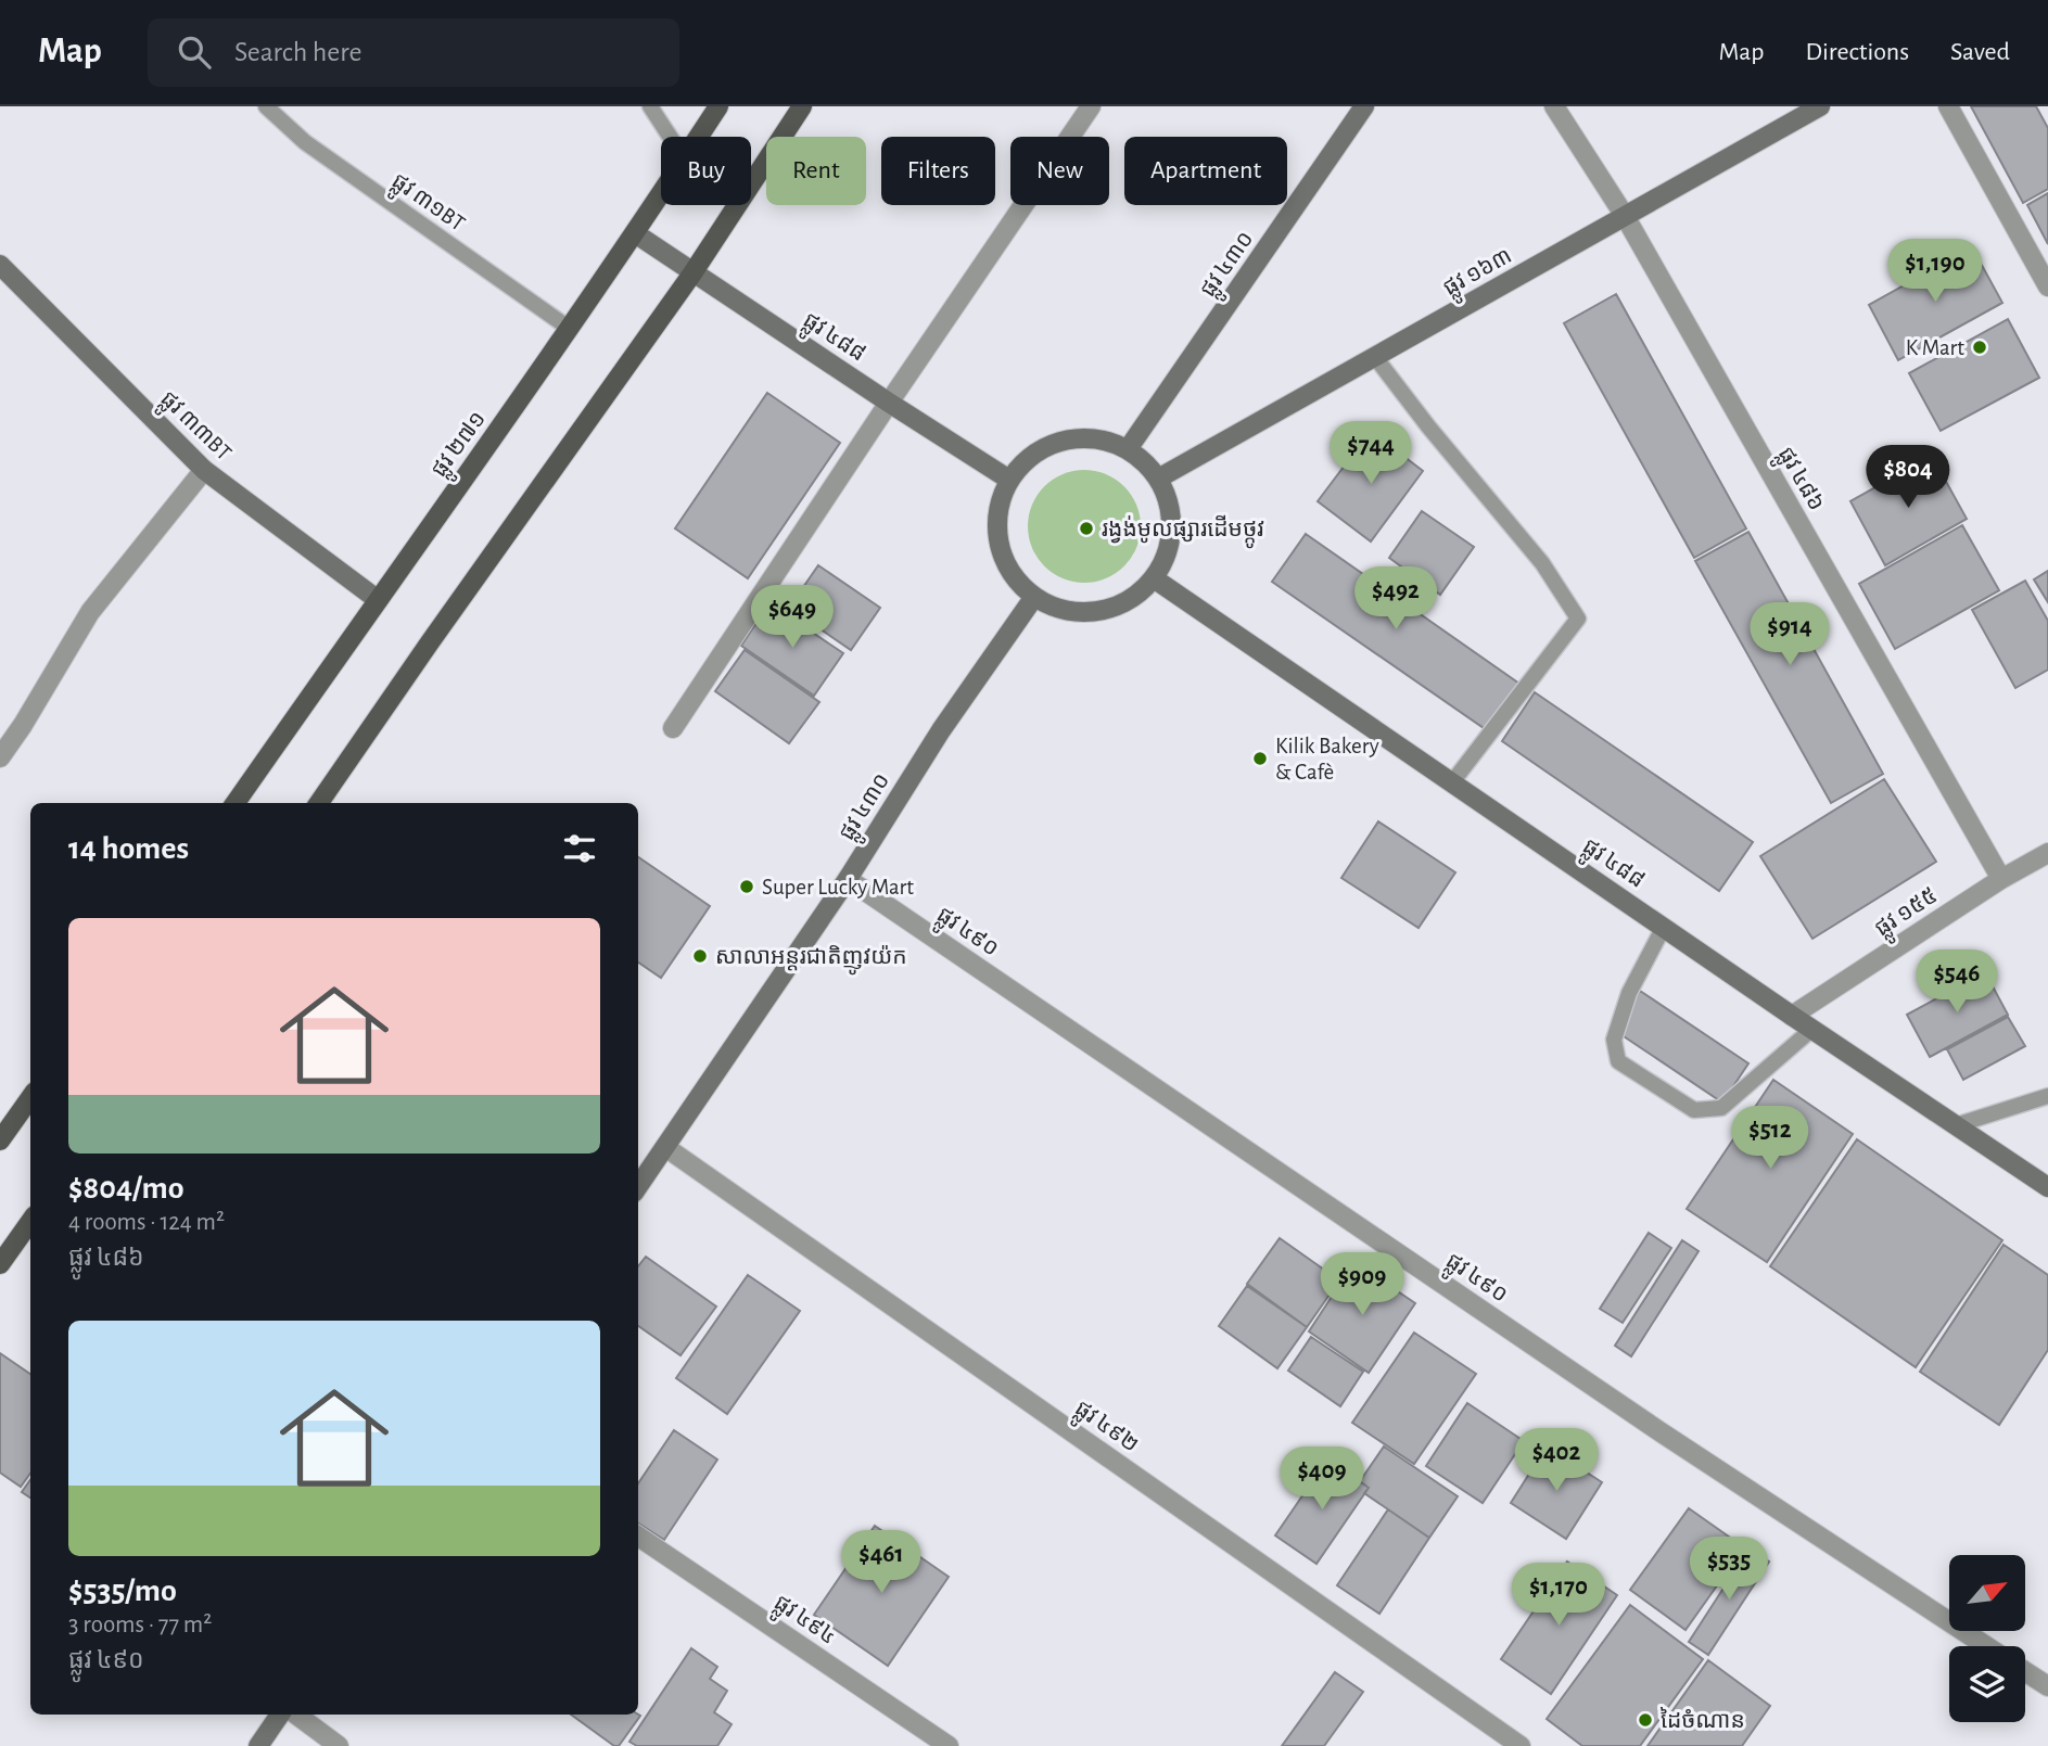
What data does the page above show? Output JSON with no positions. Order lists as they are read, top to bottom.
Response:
{
  "streets": {
    "main road": ["ផ្លូវ ២៧១"],
    "street": [
      "ផ្លូវ ៤៣០",
      "ផ្លូវ ១៦៣",
      "ផ្លូវ ៤៨៨",
      "ផ្លូវ ៣៣BT",
      "ផ្លូវ ៤៨៦",
      "ផ្លូវ ១៥៥",
      "ផ្លូវ ៤៩០",
      "ផ្លូវ ៤៩២",
      "ផ្លូវ ៤៩៤"
    ],
    "lane": ["ផ្លូវ ៣១BT"]
  },
  "crossings": [
    ["ផ្លូវ ៣១BT", "ផ្លូវ ២៧១"],
    ["ផ្លូវ ៤៣០", "ផ្លូវ ១៦៣"],
    ["ផ្លូវ ៤៣០", "ផ្លូវ ៤៨៨"],
    ["ផ្លូវ ៤៣០", "ផ្លូវ ៤៩០"],
    ["ផ្លូវ ៤៣០", "ផ្លូវ ៤៩២"],
    ["ផ្លូវ ១៦៣", "ផ្លូវ ៤៨៨"],
    ["ផ្លូវ ១៦៣", "ផ្លូវ ៤៨៦"],
    ["ផ្លូវ ៤៨៨", "ផ្លូវ ២៧១"],
    ["ផ្លូវ ៤៨៨", "ផ្លូវ ១៥៥"],
    ["ផ្លូវ ៣៣BT", "ផ្លូវ ២៧១"],
    ["ផ្លូវ ៤៨៦", "ផ្លូវ ១៥៥"]
  ],
  "places": [
    "K Mart",
    "រង្វង់មូលផ្សារដើមថ្កូវ",
    "Kilik Bakery & Cafè",
    "Super Lucky Mart",
    "សាលាអន្តរជាតិញូវយ៉ក",
    "ដៃចំណាន"
  ],
  "north": "top right",
  "page": {
    "header": "Map",
    "search": "Search here",
    "nav": ["Map", "Directions", "Saved"],
    "chip": [
      "Buy",
      "Rent",
      "Filters",
      "New",
      "Apartment"
    ],
    "price": [
      "$1,190",
      "$744",
      "$804",
      "$492",
      "$649",
      "$914",
      "$546",
      "$512",
      "$909",
      "$402",
      "$409",
      "$461",
      "$535",
      "$1,170"
    ],
    "heading": "14 homes",
    "list": [
      {
        "name": "$804/mo",
        "note": "4 rooms · 124 m² · ផ្លូវ ៤៨៦"
      },
      {
        "name": "$535/mo",
        "note": "3 rooms · 77 m² · ផ្លូវ ៤៩០"
      }
    ]
  }
}
